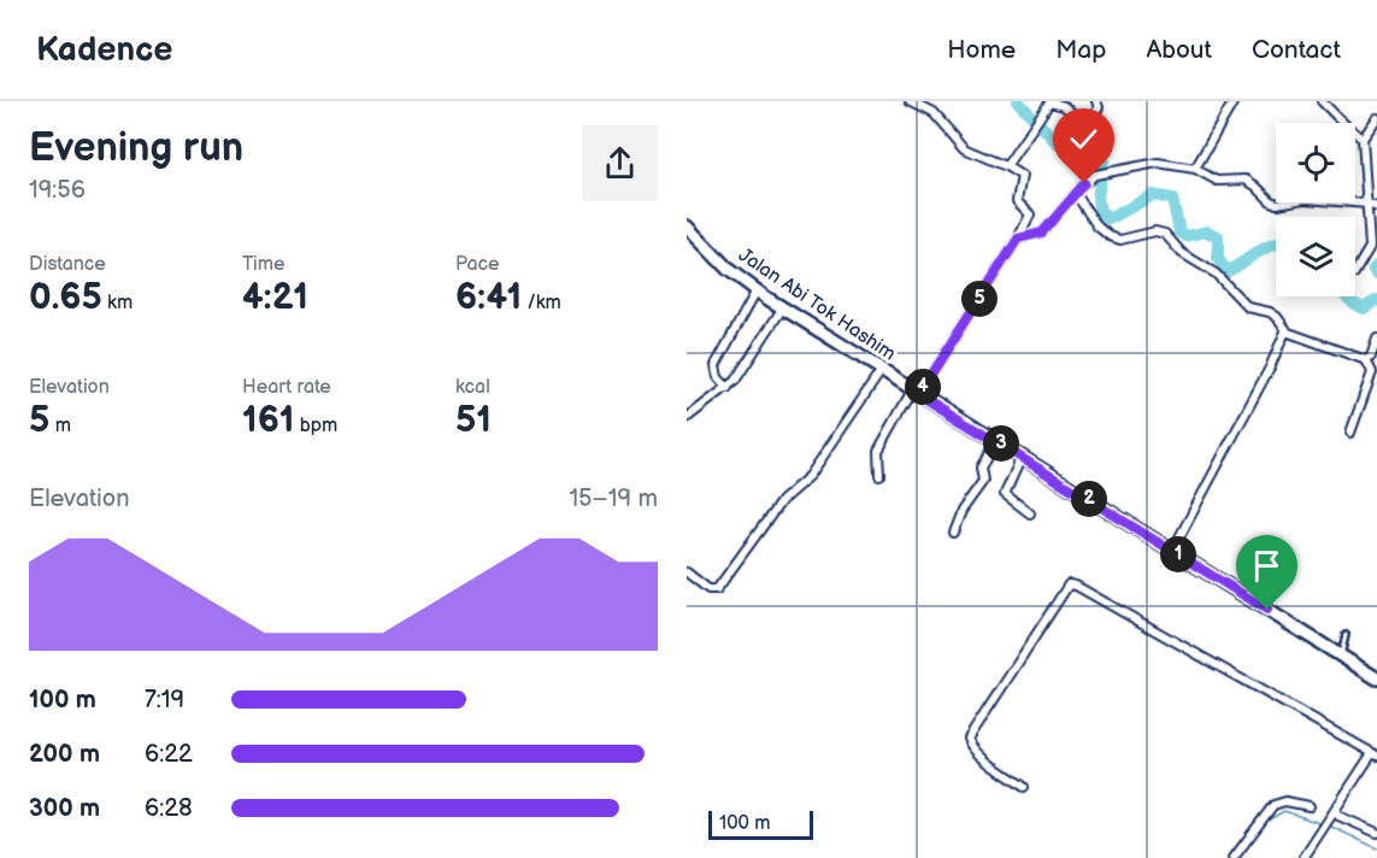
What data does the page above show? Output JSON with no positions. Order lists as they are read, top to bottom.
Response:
{
  "streets": {
    "main road": ["Jalan Abi Tok Hashim"]
  },
  "scale_bar": "100 m",
  "page": {
    "header": "Kadence",
    "nav": [
      "Home",
      "Map",
      "About",
      "Contact"
    ],
    "heading": ["Evening run", "19:56"],
    "stats": [
      ["Distance", "0.65 km"],
      ["Time", "4:21"],
      ["Pace", "6:41 /km"],
      ["Elevation", "5 m"],
      ["Heart rate", "161 bpm"],
      ["kcal", "51"]
    ],
    "pins": [
      "5",
      "4",
      "3",
      "2",
      "1"
    ],
    "chart": ["Elevation", "15–19 m"],
    "list": [
      {
        "name": "100 m",
        "note": "7:19"
      },
      {
        "name": "200 m",
        "note": "6:22"
      },
      {
        "name": "300 m",
        "note": "6:28"
      }
    ],
    "scale": "100 m"
  }
}
